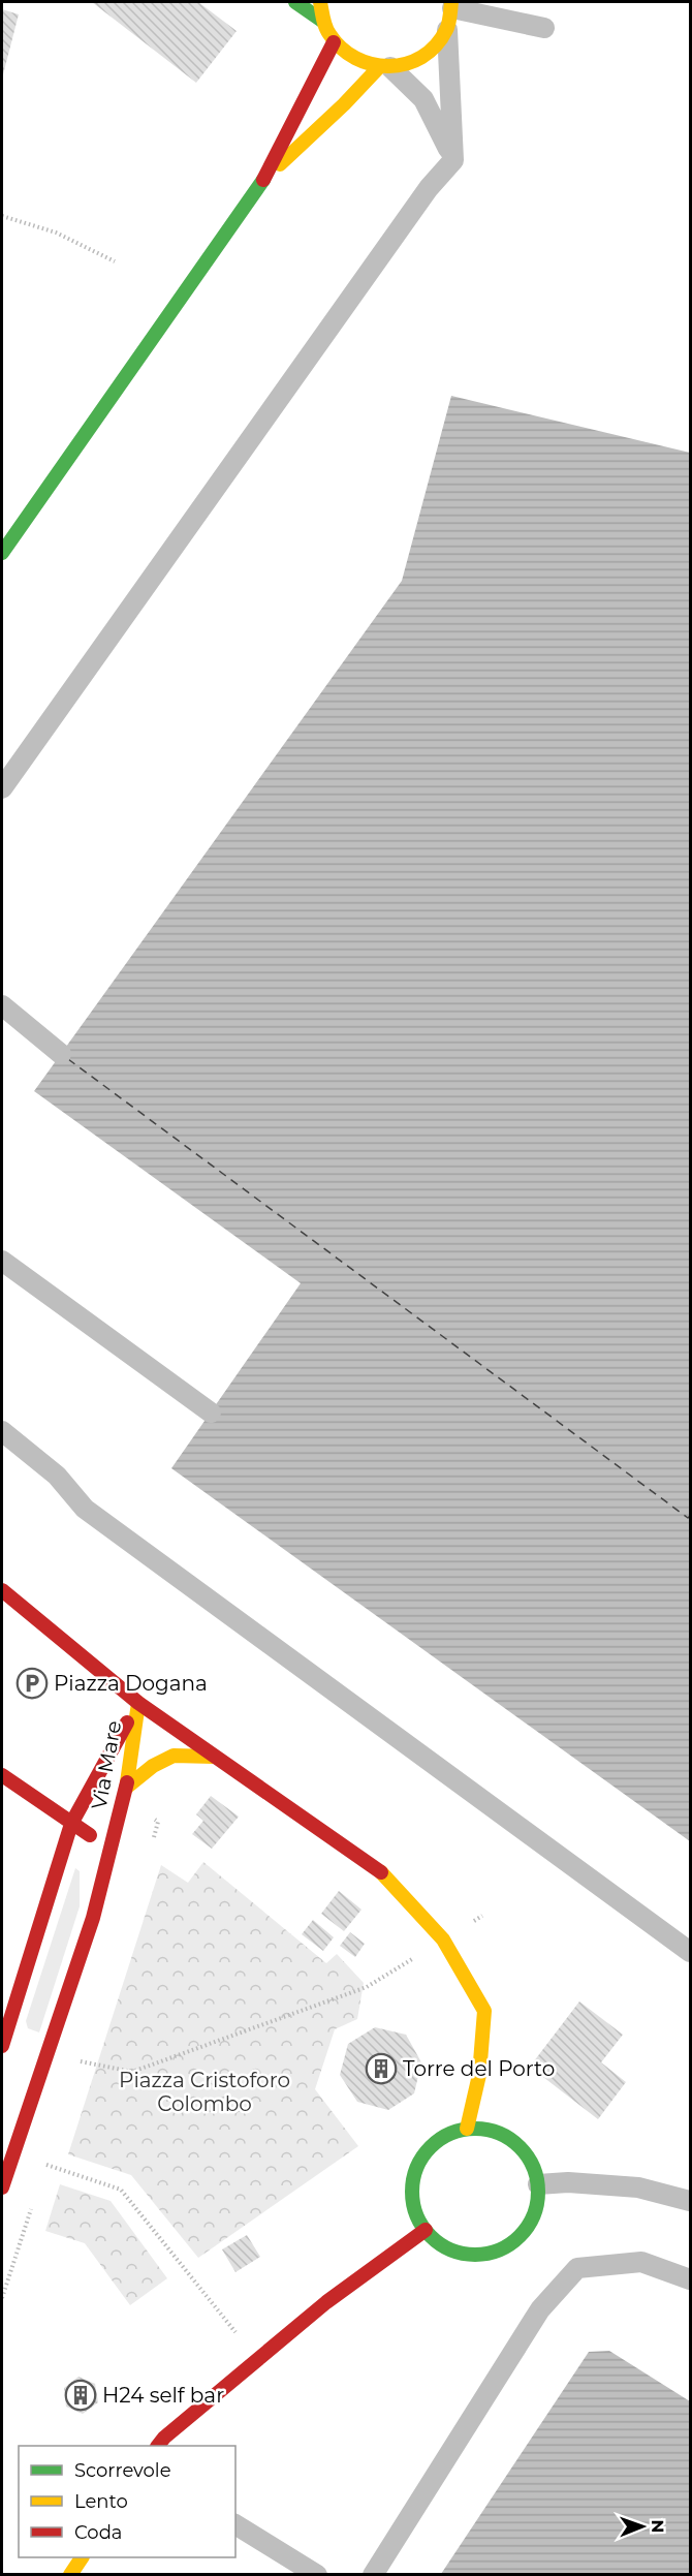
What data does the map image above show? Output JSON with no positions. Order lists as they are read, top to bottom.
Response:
{
  "streets": {
    "main road": ["Via Mare"]
  },
  "parks": ["Piazza Cristoforo Colombo"],
  "places": {
    "parking": ["Piazza Dogana"],
    "building": ["Torre del Porto", "H24 self bar"]
  },
  "legend": ["Scorrevole", "Lento", "Coda"],
  "north": "right"
}
